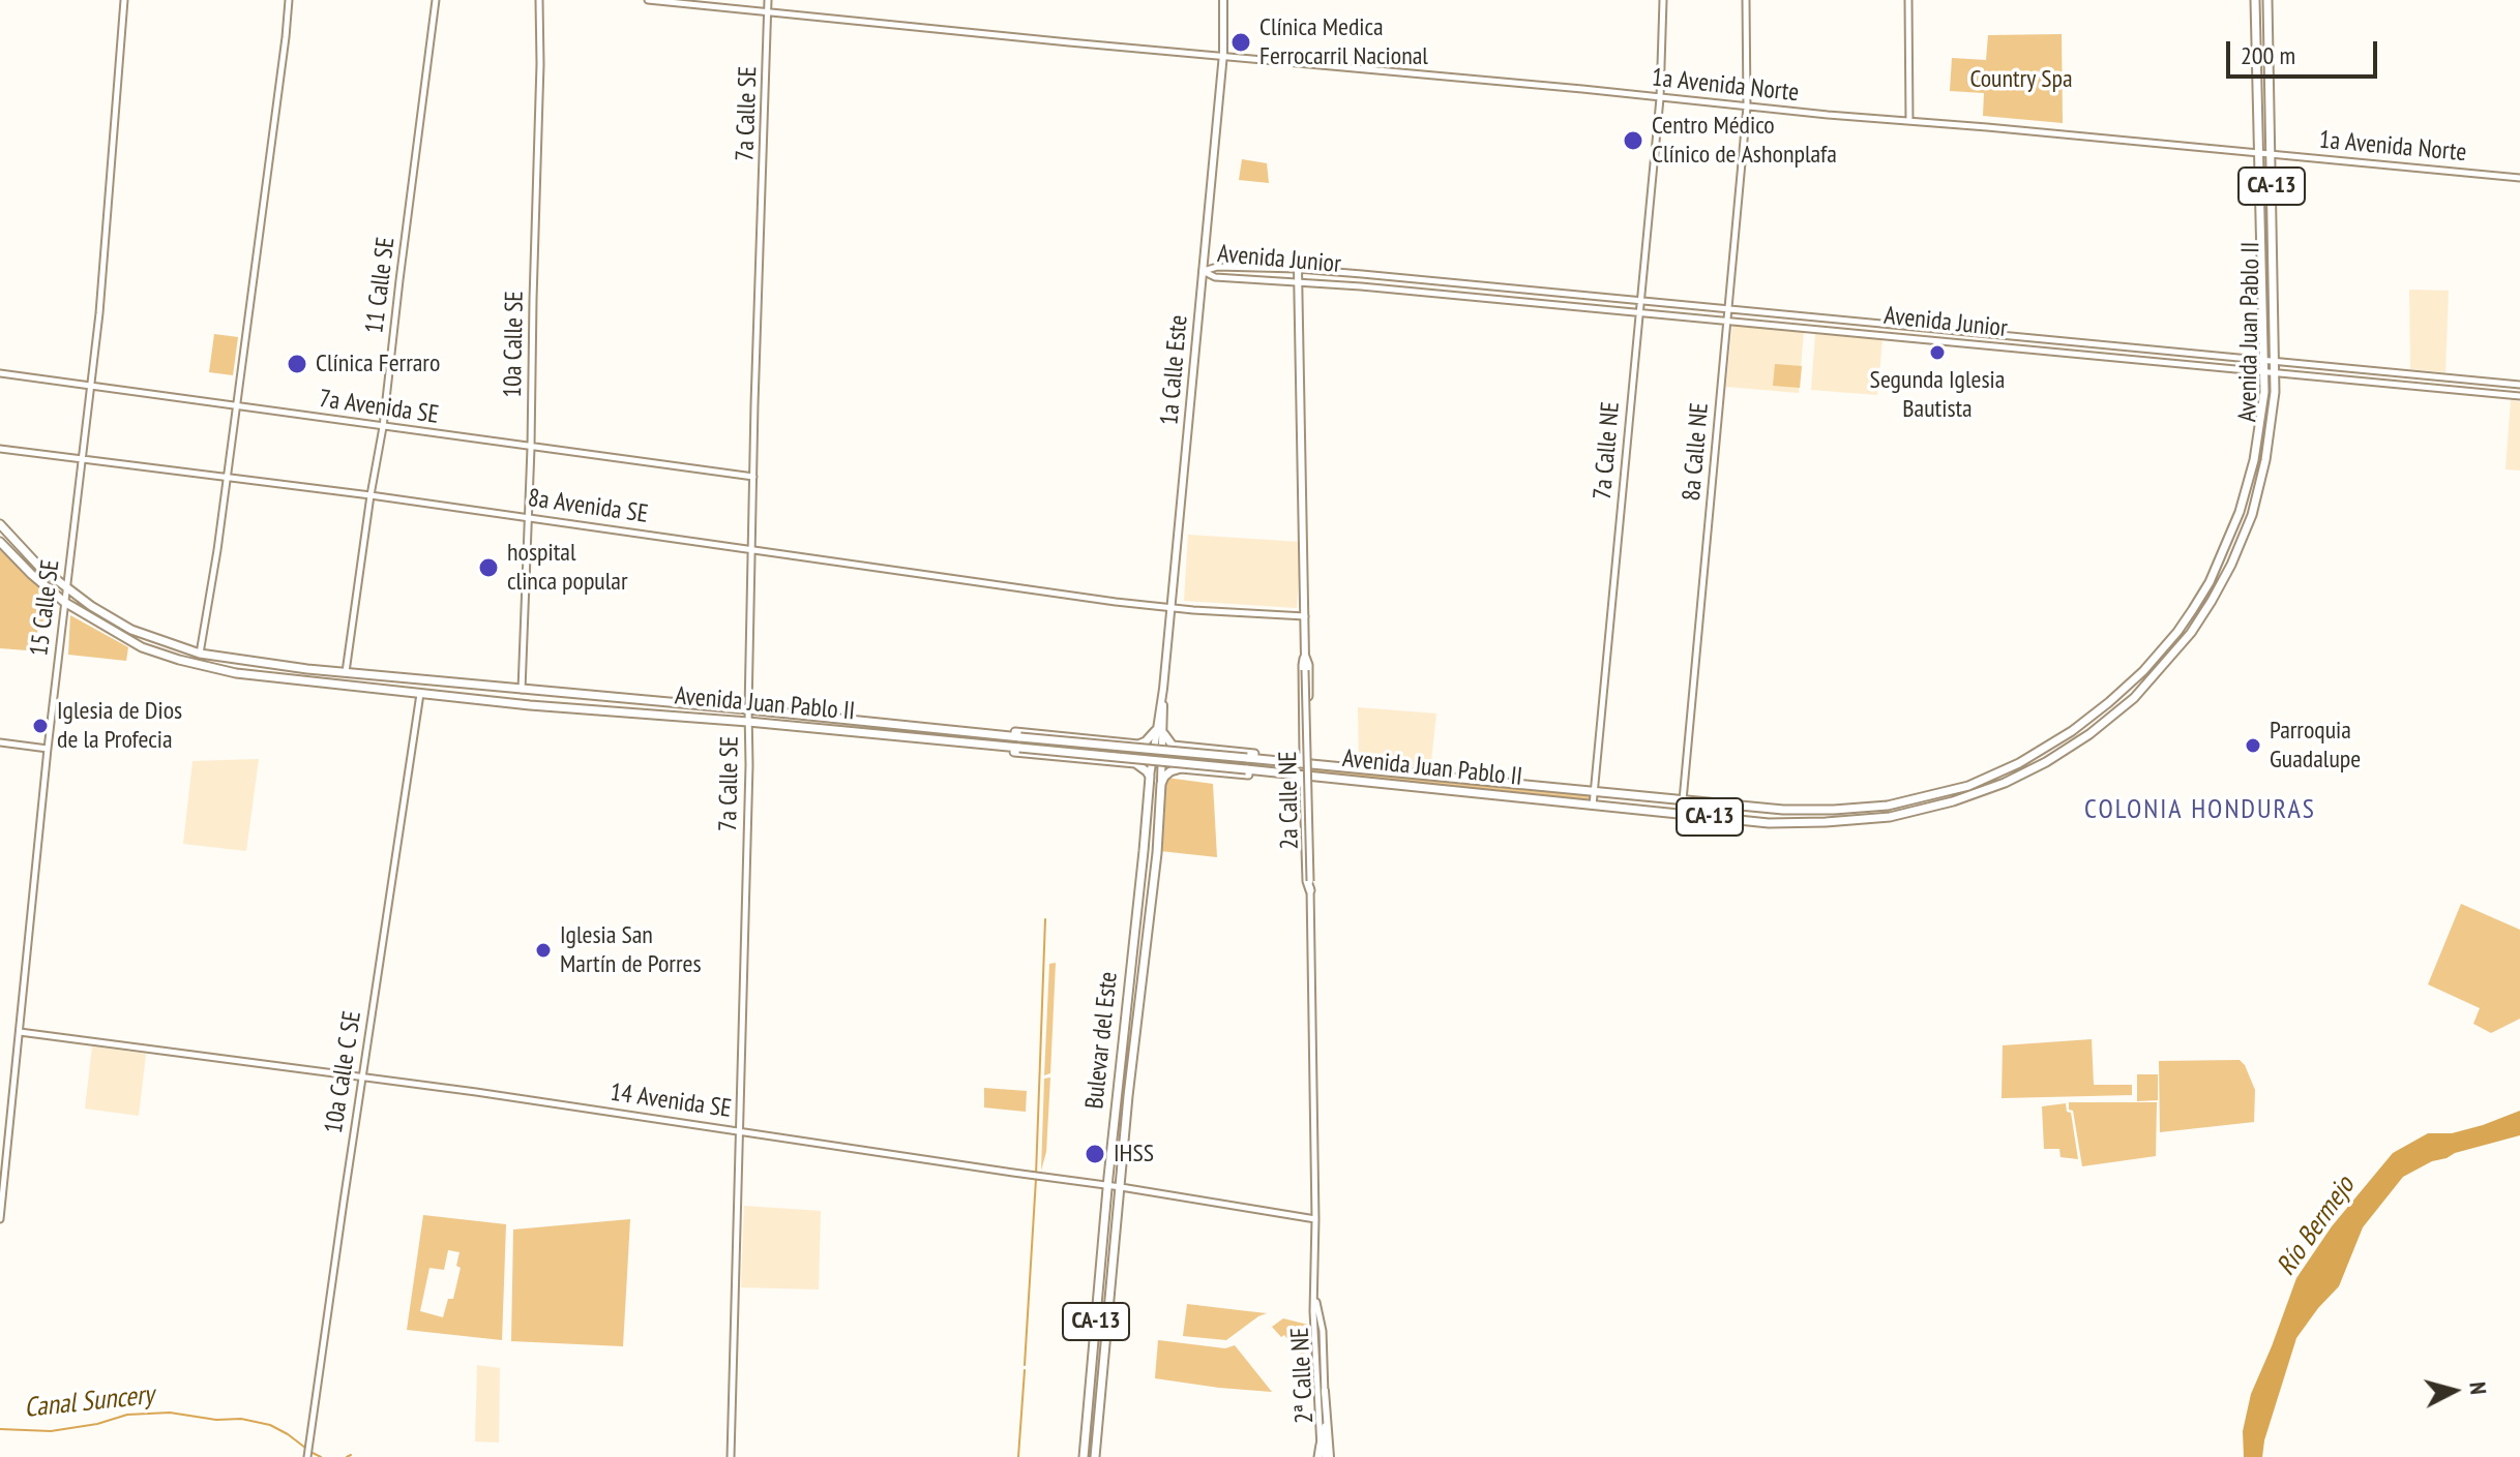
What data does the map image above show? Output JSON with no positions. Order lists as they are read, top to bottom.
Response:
{
  "streets": {
    "highway": ["CA-13", "Avenida Juan Pablo II", "Bulevar del Este"],
    "main road": ["1a Calle Este", "2a Calle NE"],
    "street": [
      "1a Avenida Norte",
      "7a Calle SE",
      "Avenida Junior",
      "11 Calle SE",
      "10a Calle SE",
      "7a Avenida SE",
      "7a Calle NE",
      "8a Calle NE",
      "8a Avenida SE",
      "15 Calle SE",
      "10a Calle C SE",
      "14 Avenida SE",
      "2ª Calle NE"
    ]
  },
  "crossings": [
    ["1a Avenida Norte", "7a Calle SE"],
    ["1a Avenida Norte", "Avenida Juan Pablo II"],
    ["1a Avenida Norte", "1a Calle Este"],
    ["1a Avenida Norte", "7a Calle NE"],
    ["1a Avenida Norte", "8a Calle NE"],
    ["7a Calle SE", "Avenida Juan Pablo II"],
    ["7a Calle SE", "7a Avenida SE"],
    ["7a Calle SE", "8a Avenida SE"],
    ["7a Calle SE", "14 Avenida SE"],
    ["Avenida Junior", "Avenida Juan Pablo II"],
    ["Avenida Junior", "1a Calle Este"],
    ["Avenida Junior", "7a Calle NE"],
    ["Avenida Junior", "8a Calle NE"],
    ["Avenida Junior", "2a Calle NE"],
    ["11 Calle SE", "Avenida Juan Pablo II"],
    ["11 Calle SE", "7a Avenida SE"],
    ["11 Calle SE", "8a Avenida SE"],
    ["Avenida Juan Pablo II", "10a Calle SE"],
    ["Avenida Juan Pablo II", "7a Calle NE"],
    ["Avenida Juan Pablo II", "8a Calle NE"],
    ["Avenida Juan Pablo II", "15 Calle SE"],
    ["Avenida Juan Pablo II", "10a Calle C SE"],
    ["10a Calle SE", "7a Avenida SE"],
    ["10a Calle SE", "8a Avenida SE"],
    ["1a Calle Este", "8a Avenida SE"],
    ["1a Calle Este", "Bulevar del Este"],
    ["7a Avenida SE", "15 Calle SE"],
    ["8a Avenida SE", "15 Calle SE"],
    ["8a Avenida SE", "2a Calle NE"],
    ["15 Calle SE", "14 Avenida SE"],
    ["2a Calle NE", "14 Avenida SE"],
    ["2a Calle NE", "2ª Calle NE"],
    ["Bulevar del Este", "14 Avenida SE"],
    ["10a Calle C SE", "14 Avenida SE"]
  ],
  "districts": ["COLONIA HONDURAS"],
  "water": ["Río Bermejo", "Canal Suncery"],
  "parks": ["Country Spa"],
  "places": [
    "Clínica Medica Ferrocarril Nacional",
    "Centro Médico Clínico de Ashonplafa",
    "Segunda Iglesia Bautista",
    "Clínica Ferraro",
    "hospital clinca popular",
    "Iglesia de Dios de la Profecia",
    "Parroquia Guadalupe",
    "Iglesia San Martín de Porres",
    "IHSS"
  ],
  "scale_bar": "200 m",
  "north": "right"
}
